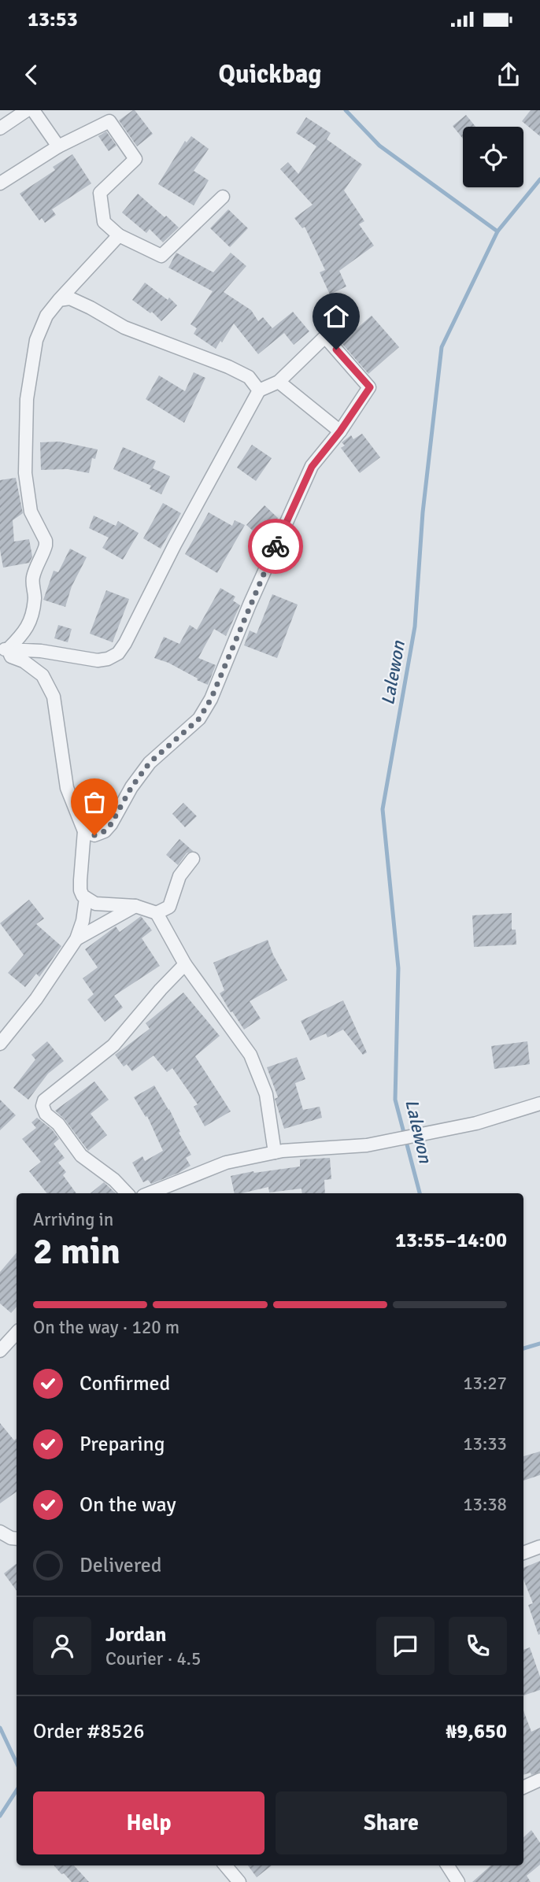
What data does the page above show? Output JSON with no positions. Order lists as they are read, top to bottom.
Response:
{
  "water": ["Lalewon"],
  "page": {
    "status": "13:53",
    "header": "Quickbag",
    "heading": ["2 min", "Arriving in", "13:55–14:00"],
    "panel": [
      "Jordan",
      "Courier · 4.5",
      "Order #8526",
      "₦9,650"
    ],
    "bar": "On the way · 120 m",
    "list": [
      ["Confirmed", "13:27"],
      ["Preparing", "13:33"],
      ["On the way", "13:38"],
      "Delivered"
    ],
    "buttons": ["Help", "Share"]
  }
}
